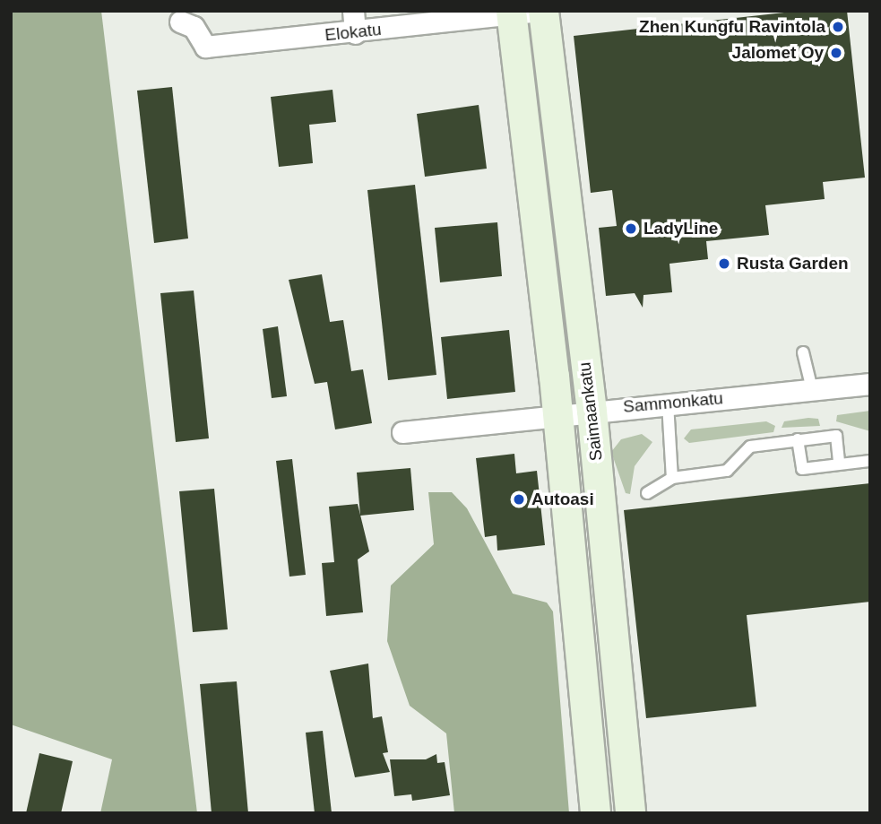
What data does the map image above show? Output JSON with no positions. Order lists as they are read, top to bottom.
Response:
{
  "streets": {
    "main road": ["Saimaankatu"],
    "street": ["Elokatu", "Sammonkatu"]
  },
  "crossings": [
    ["Elokatu", "Saimaankatu"],
    ["Sammonkatu", "Saimaankatu"]
  ],
  "places": [
    "Zhen Kungfu Ravintola",
    "Jalomet Oy",
    "LadyLine",
    "Rusta Garden",
    "Autoasi"
  ]
}
